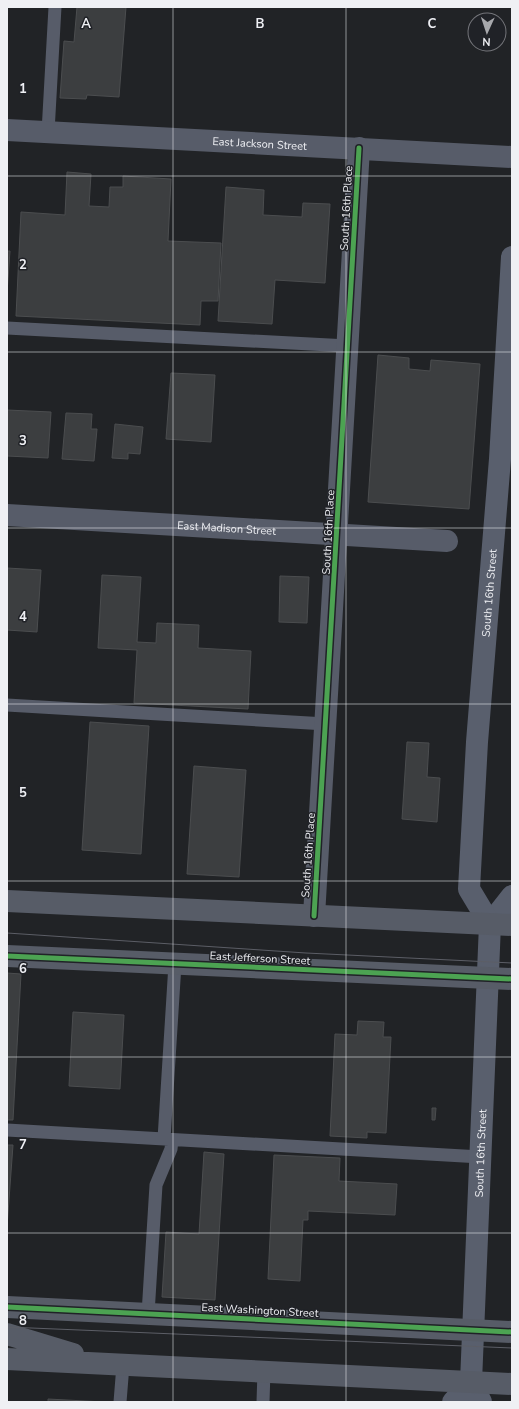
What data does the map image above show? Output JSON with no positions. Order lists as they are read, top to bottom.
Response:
{
  "streets": {
    "main road": ["South 16th Street", "East Jefferson Street", "East Washington Street"],
    "street": ["East Jackson Street", "South 16th Place", "East Madison Street"]
  },
  "crossings": [
    ["East Jackson Street", "South 16th Place"],
    ["South 16th Place", "East Madison Street"],
    ["South 16th Street", "East Jefferson Street"],
    ["South 16th Street", "East Washington Street"]
  ],
  "north": "bottom",
  "grid": {
    "columns": ["A", "B", "C"],
    "rows": [
      "1",
      "2",
      "3",
      "4",
      "5",
      "6",
      "7",
      "8"
    ]
  }
}
